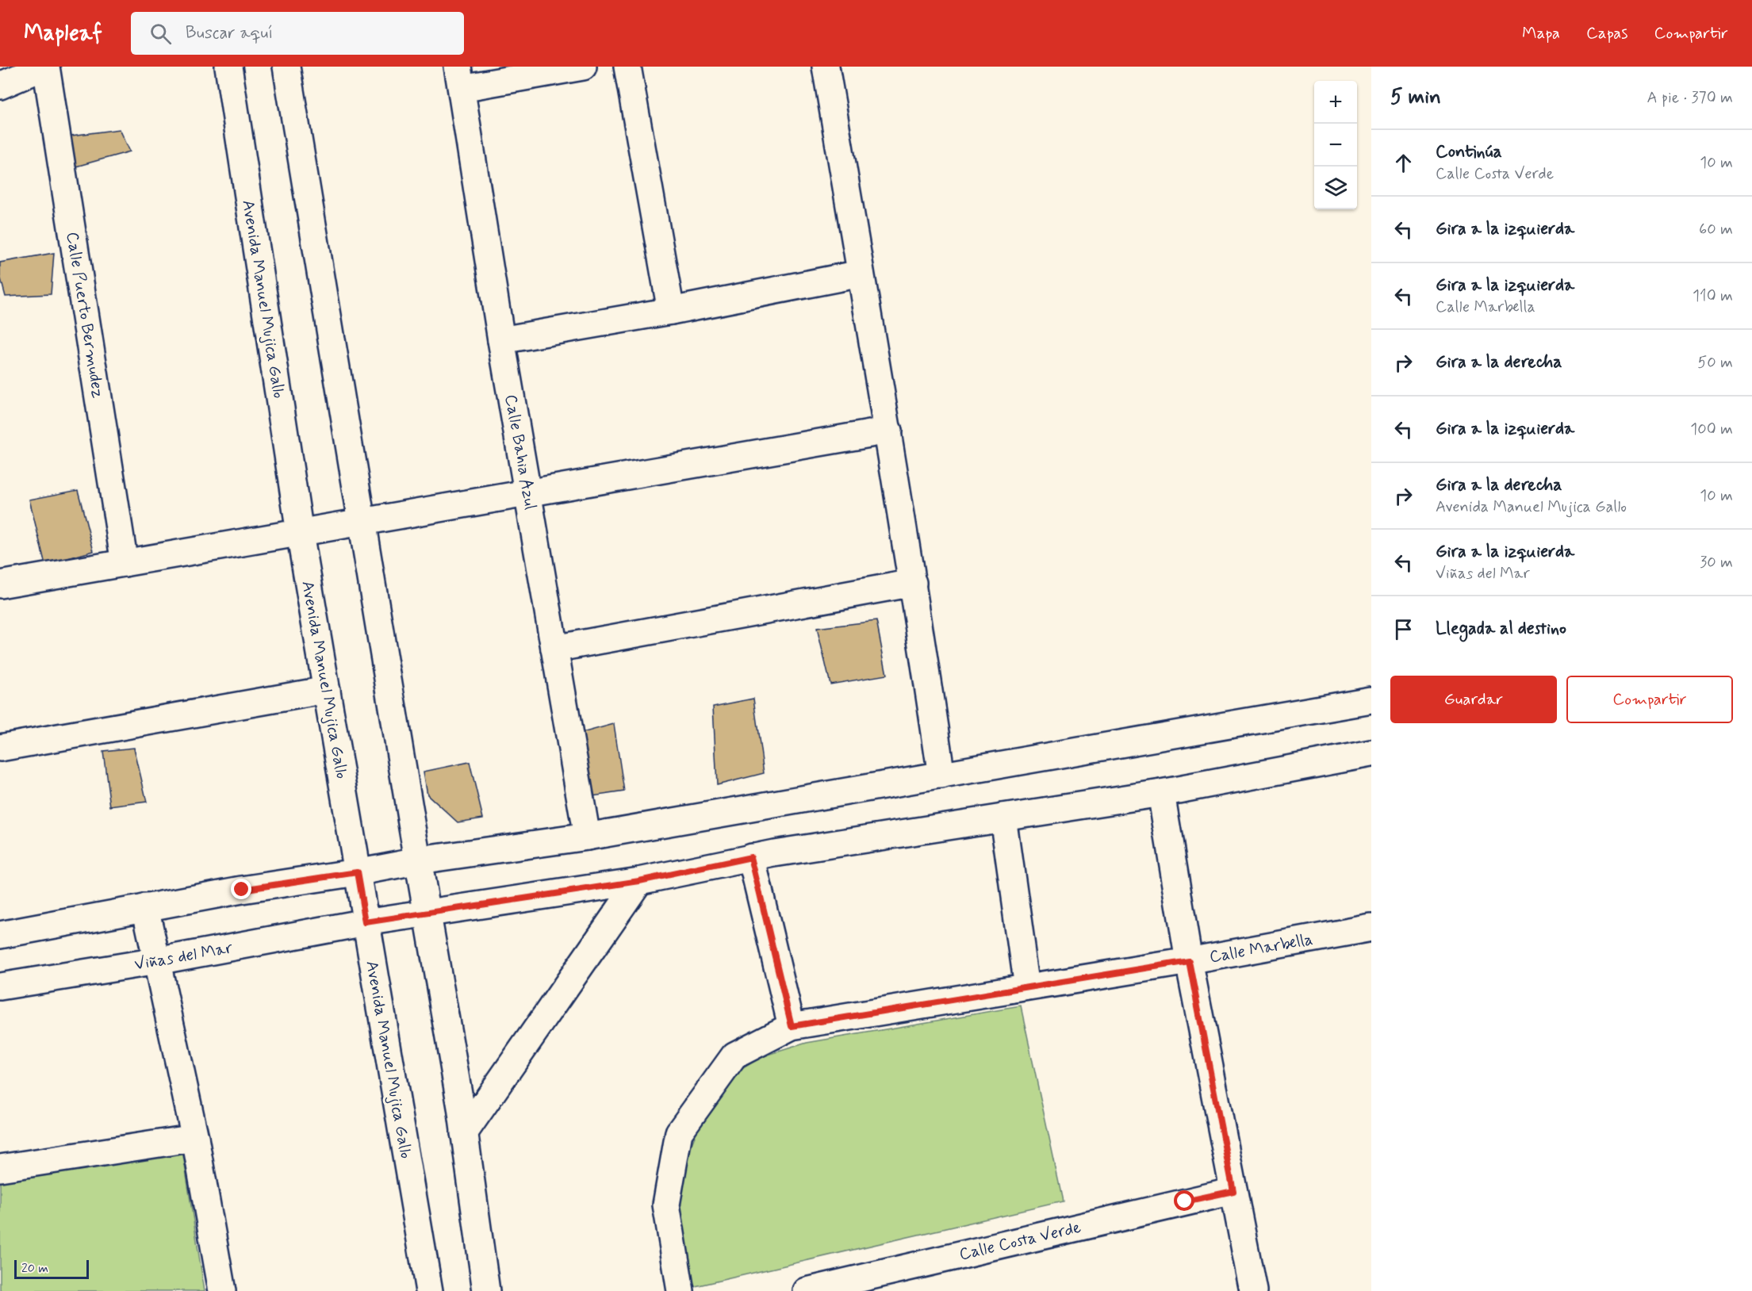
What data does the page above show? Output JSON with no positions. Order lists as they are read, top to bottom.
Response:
{
  "streets": {
    "street": [
      "Avenida Manuel Mujica Gallo",
      "Calle Puerto Bermudez",
      "Calle Bahia Azul",
      "Calle Marbella",
      "Viñas del Mar",
      "Calle Costa Verde"
    ]
  },
  "crossings": [
    ["Avenida Manuel Mujica Gallo", "Viñas del Mar"]
  ],
  "scale_bar": "20 m",
  "page": {
    "header": "Mapleaf",
    "search": "Buscar aquí",
    "nav": ["Mapa", "Capas", "Compartir"],
    "heading": ["5 min", "A pie · 370 m"],
    "map_buttons": ["+", "−"],
    "list": [
      ["Continúa", "Calle Costa Verde", "10 m"],
      ["Gira a la izquierda", "60 m"],
      ["Gira a la izquierda", "Calle Marbella", "110 m"],
      ["Gira a la derecha", "50 m"],
      ["Gira a la izquierda", "100 m"],
      ["Gira a la derecha", "Avenida Manuel Mujica Gallo", "10 m"],
      ["Gira a la izquierda", "Viñas del Mar", "30 m"],
      "Llegada al destino"
    ],
    "buttons": ["Guardar", "Compartir"],
    "scale": "20 m"
  }
}
